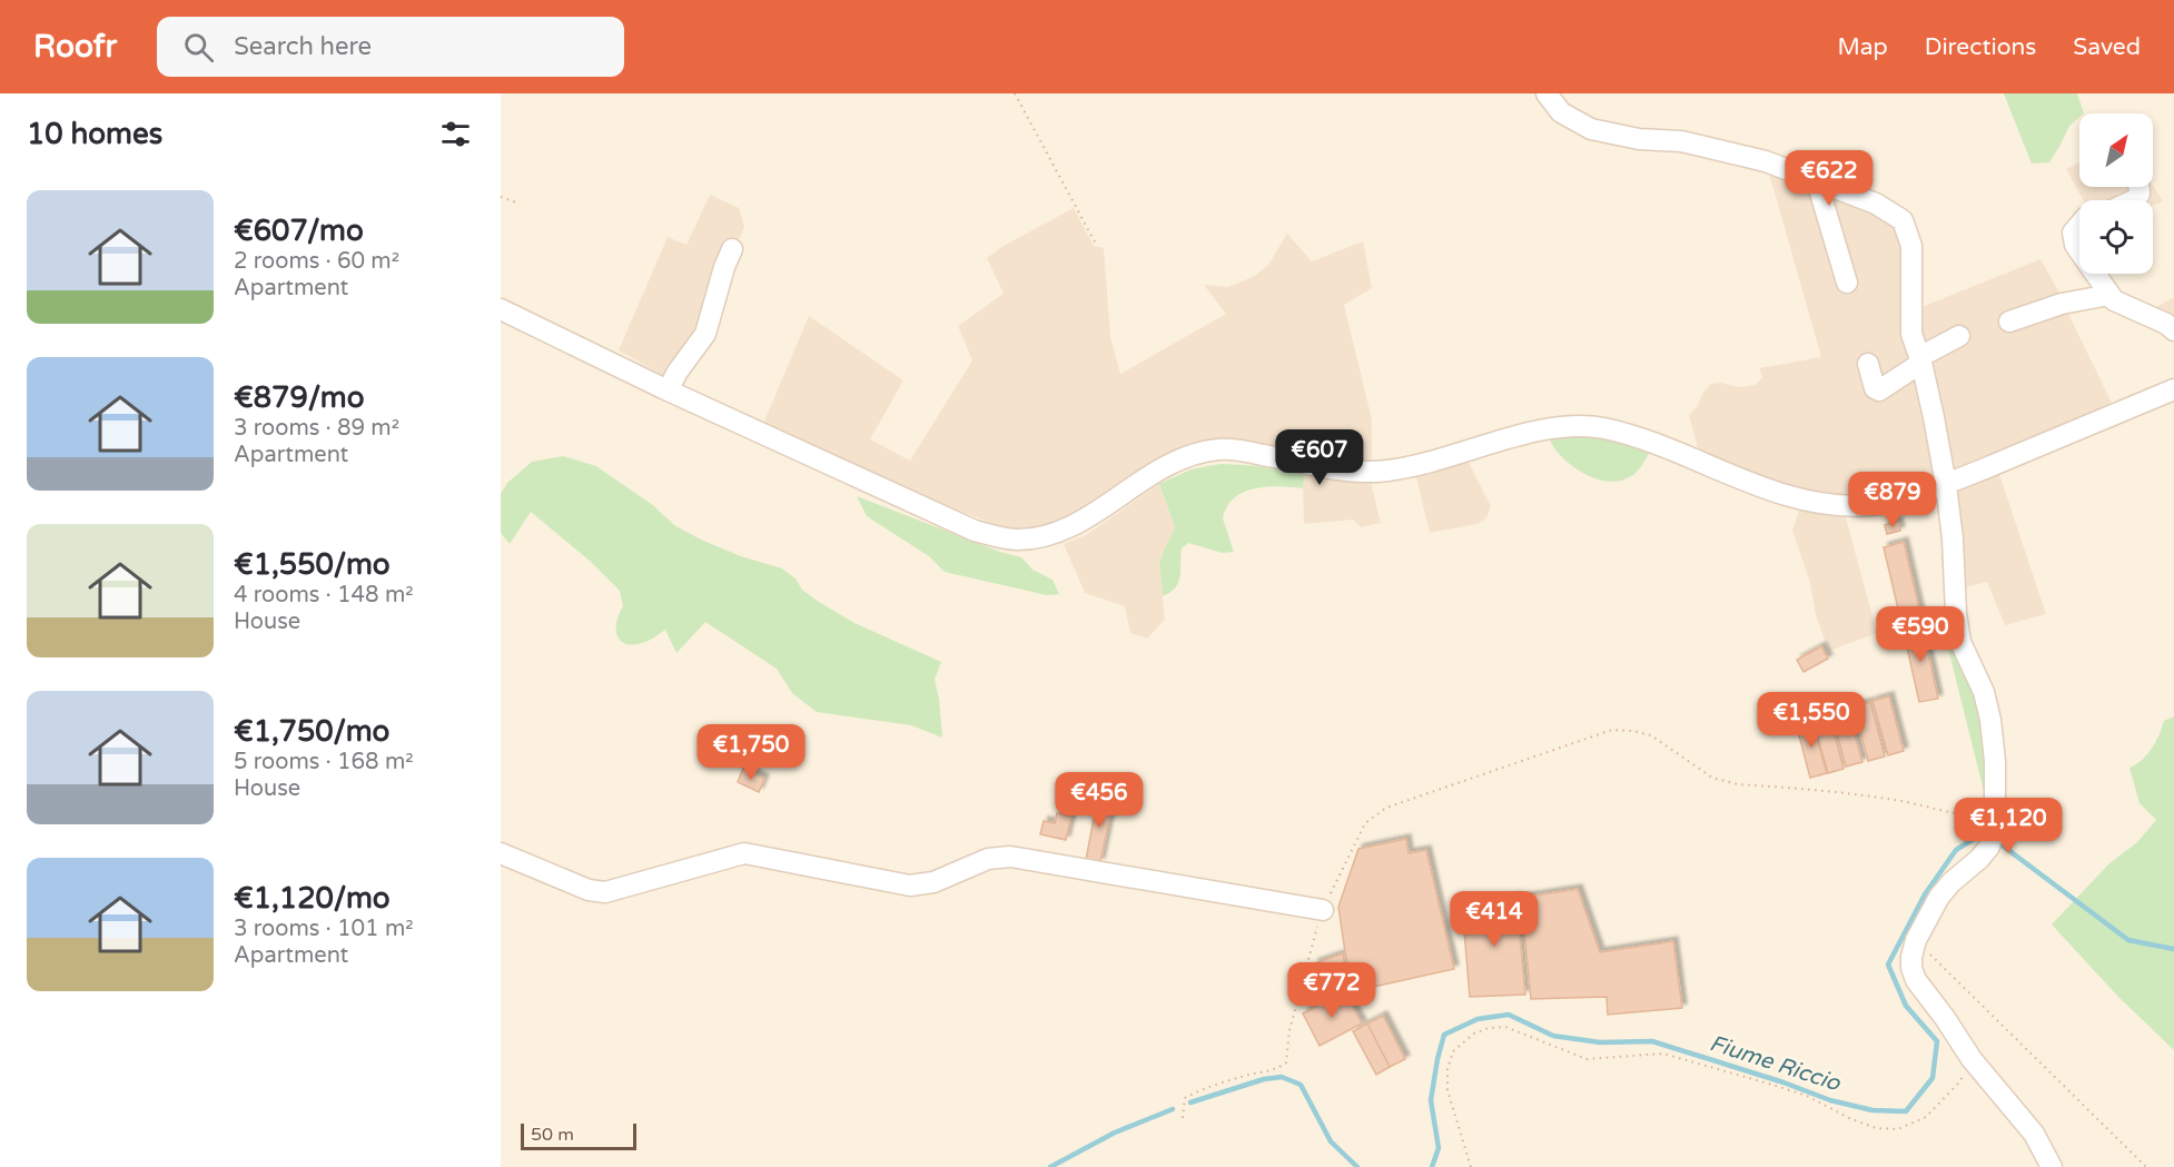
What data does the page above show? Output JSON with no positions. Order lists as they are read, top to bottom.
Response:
{
  "water": ["Fiume Riccio"],
  "scale_bar": "50 m",
  "north": "top right",
  "page": {
    "header": "Roofr",
    "search": "Search here",
    "nav": ["Map", "Directions", "Saved"],
    "heading": "10 homes",
    "price": [
      "€622",
      "€607",
      "€879",
      "€590",
      "€1,550",
      "€1,750",
      "€456",
      "€1,120",
      "€414",
      "€772"
    ],
    "list": [
      {
        "name": "€607/mo",
        "note": "2 rooms · 60 m² · Apartment"
      },
      {
        "name": "€879/mo",
        "note": "3 rooms · 89 m² · Apartment"
      },
      {
        "name": "€1,550/mo",
        "note": "4 rooms · 148 m² · House"
      },
      {
        "name": "€1,750/mo",
        "note": "5 rooms · 168 m² · House"
      },
      {
        "name": "€1,120/mo",
        "note": "3 rooms · 101 m² · Apartment"
      }
    ],
    "scale": "50 m"
  }
}
